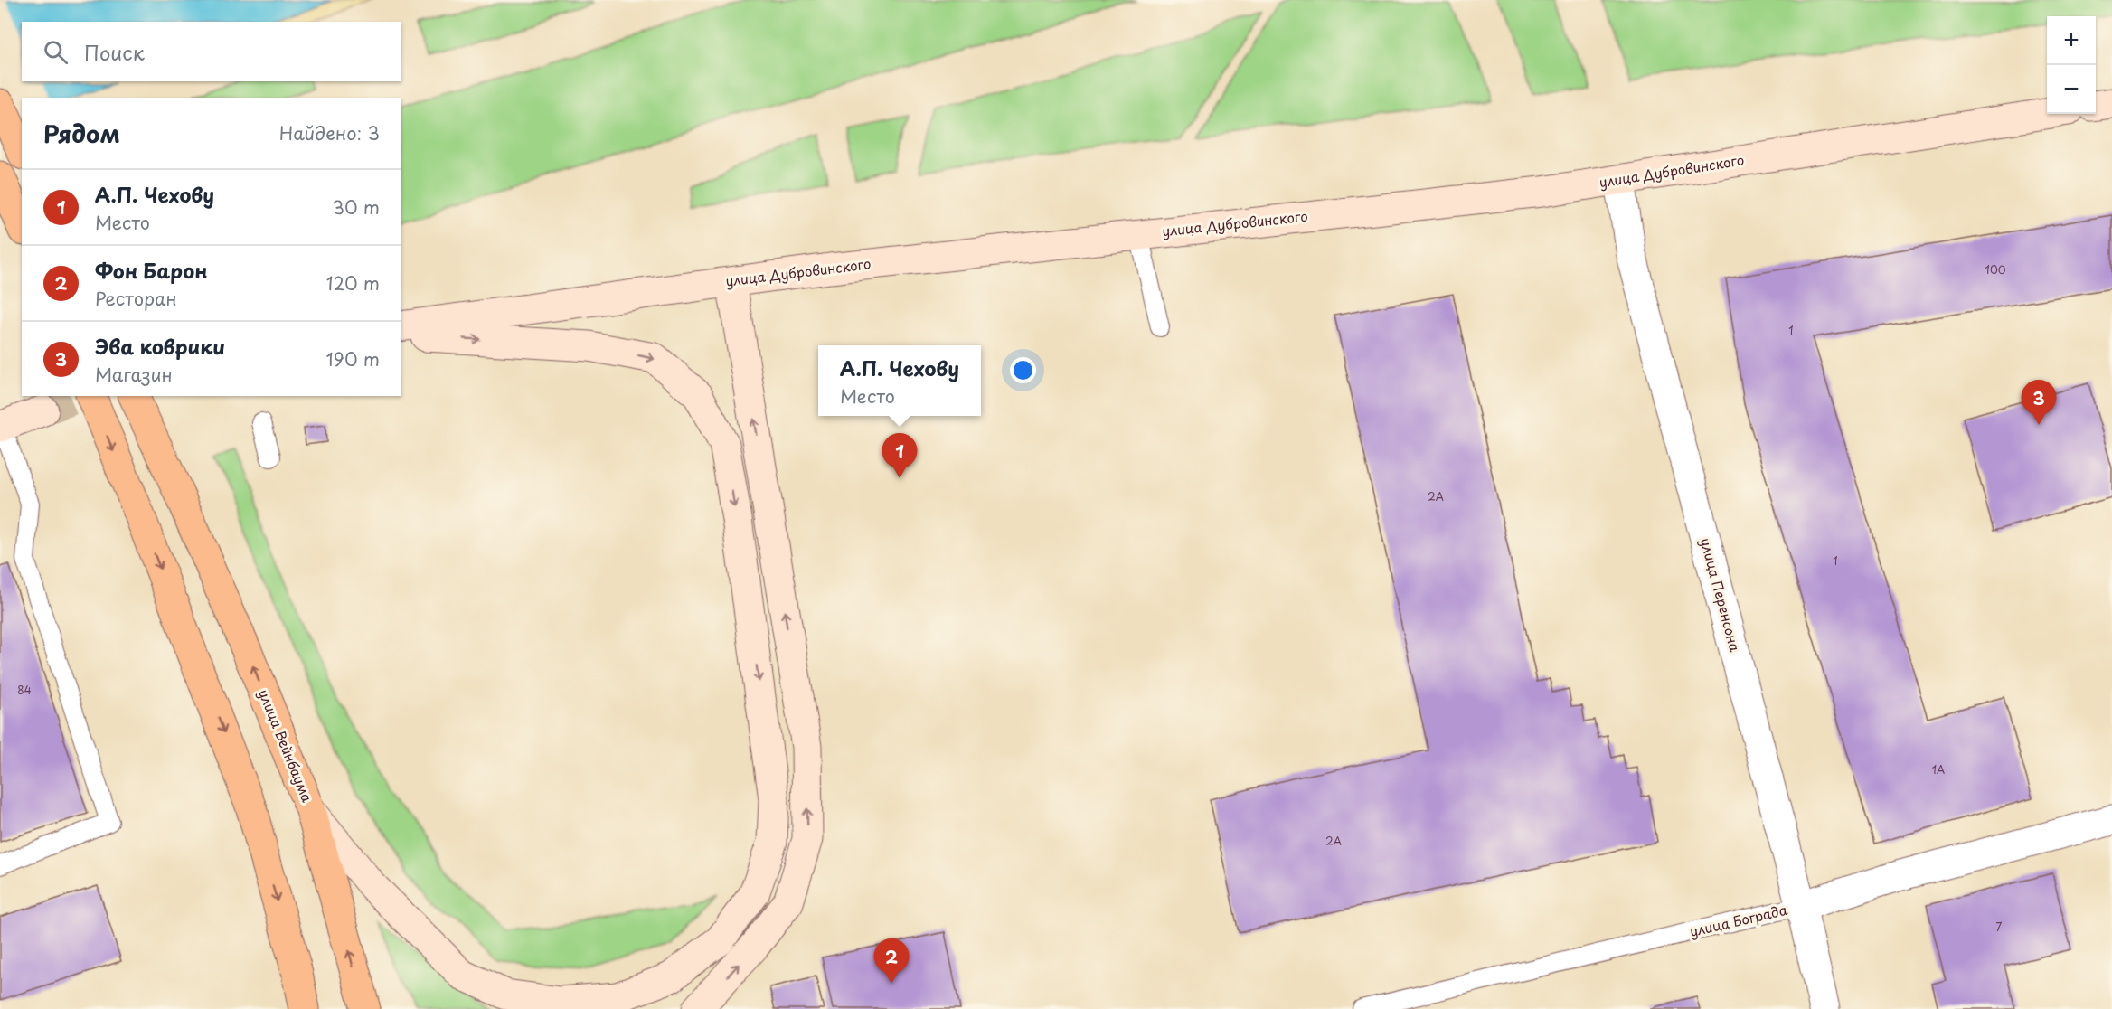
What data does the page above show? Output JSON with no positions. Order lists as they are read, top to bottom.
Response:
{
  "streets": {
    "highway": ["улица Вейнбаума"],
    "main road": ["улица Дубровинского"],
    "street": ["улица Перенсона", "улица Бограда"]
  },
  "crossings": [
    ["улица Дубровинского", "улица Перенсона"],
    ["улица Перенсона", "улица Бограда"]
  ],
  "house_numbers": [
    "100",
    "1",
    "2А",
    "1",
    "84",
    "1А",
    "2А",
    "7"
  ],
  "page": {
    "map_buttons": ["+", "−"],
    "search": "Поиск",
    "heading": ["Рядом", "Найдено: 3"],
    "list": [
      {
        "mark": "1",
        "name": "А.П. Чехову",
        "note": "Место",
        "value": "30 m"
      },
      {
        "mark": "2",
        "name": "Фон Барон",
        "note": "Ресторан",
        "value": "120 m"
      },
      {
        "mark": "3",
        "name": "Эва коврики",
        "note": "Магазин",
        "value": "190 m"
      }
    ],
    "popup": ["А.П. Чехову", "Место"],
    "pins": ["3", "1", "2"]
  }
}
